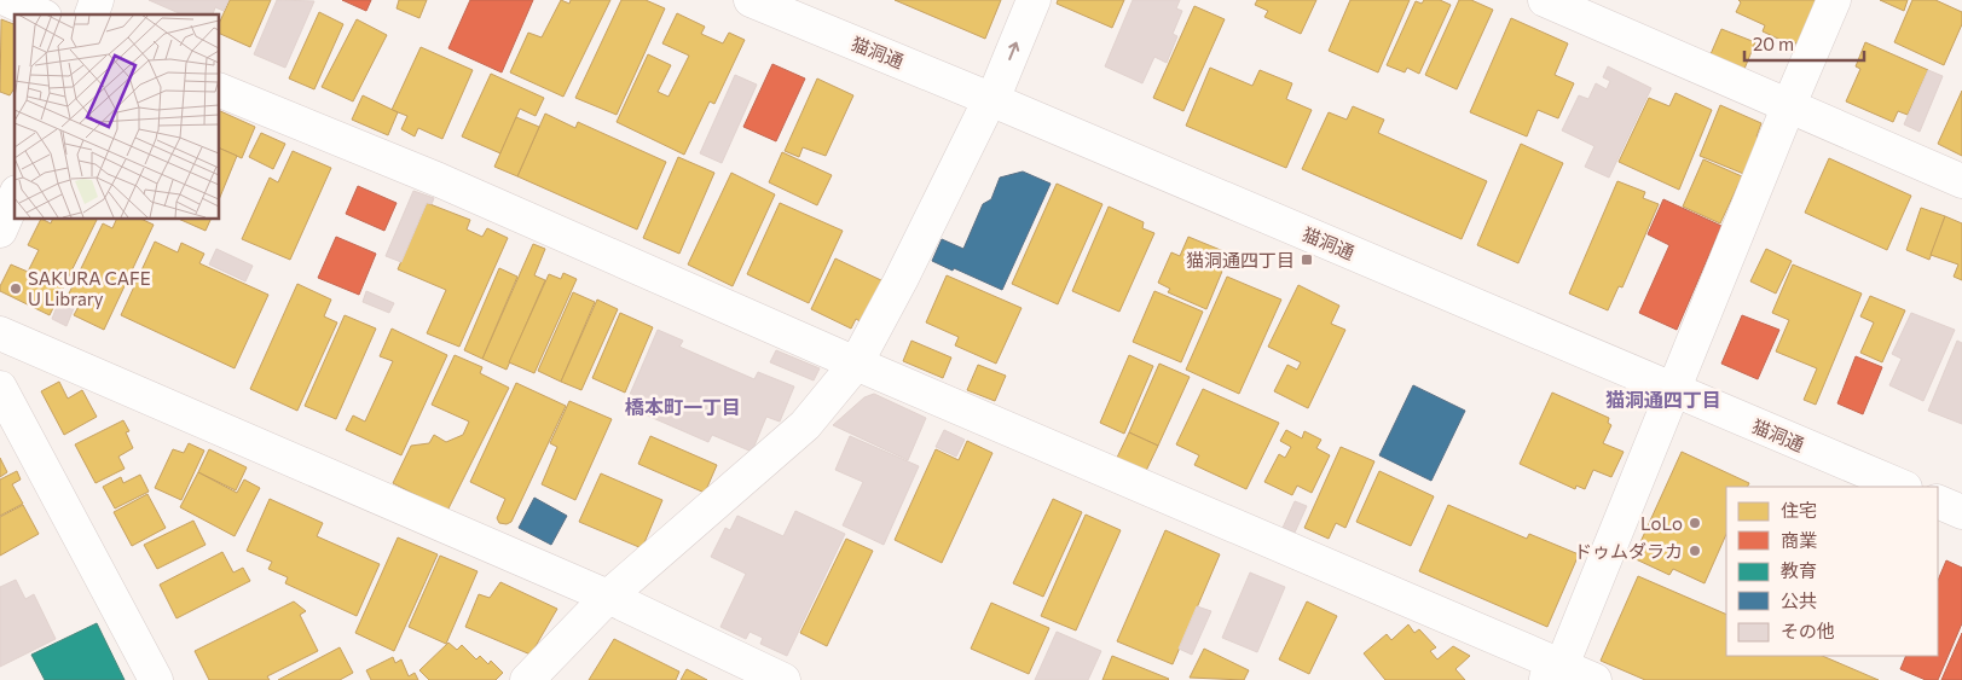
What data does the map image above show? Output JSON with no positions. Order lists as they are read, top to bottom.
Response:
{
  "streets": {
    "street": ["猫洞通"]
  },
  "districts": ["猫洞通四丁目", "橋本町一丁目"],
  "places": {
    "transit": ["猫洞通四丁目"],
    "other": ["SAKURA CAFE U Library", "LoLo", "ドゥムダラカ"]
  },
  "legend": [
    "住宅",
    "商業",
    "教育",
    "公共",
    "その他"
  ],
  "scale_bar": "20 m"
}
